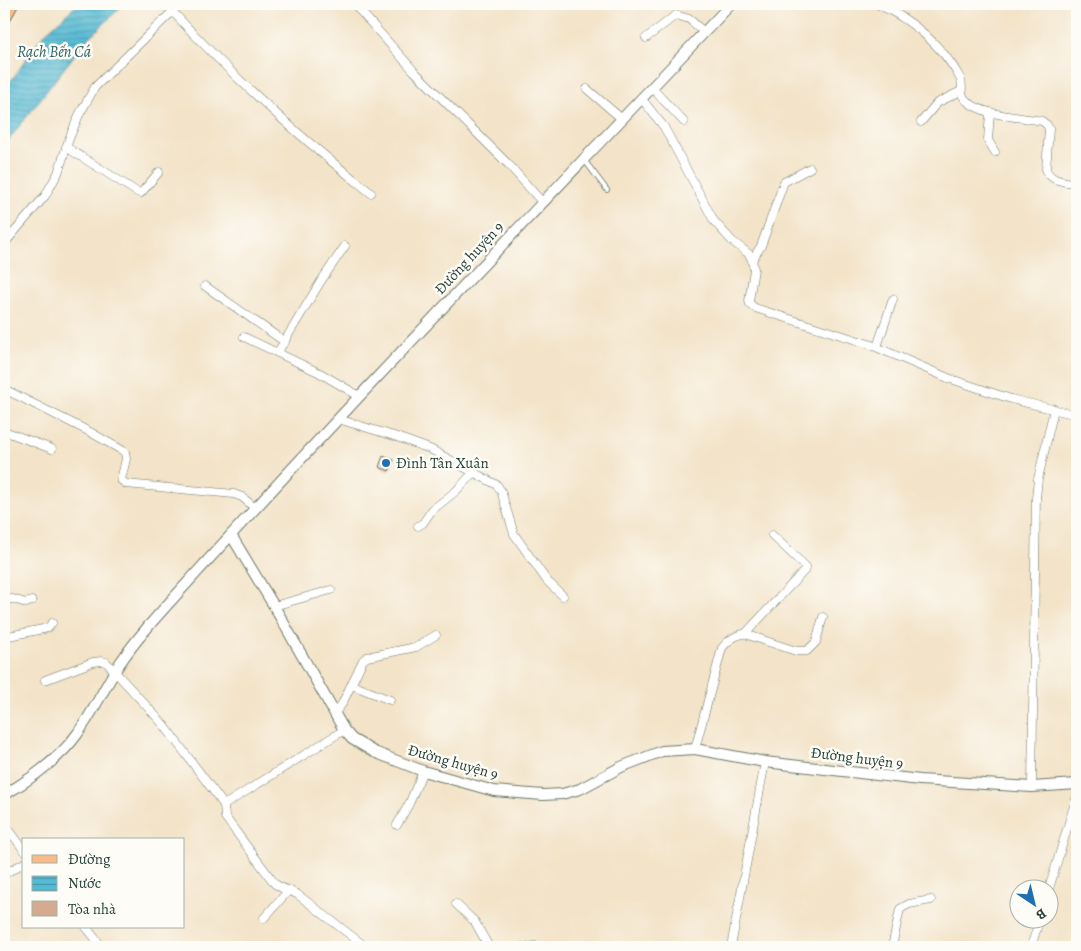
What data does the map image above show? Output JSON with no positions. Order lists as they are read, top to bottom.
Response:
{
  "streets": {
    "street": ["Đường huyện 9"]
  },
  "water": ["Rạch Bến Cá"],
  "places": ["Đình Tân Xuân"],
  "legend": ["Đường", "Nước", "Tòa nhà"],
  "north": "bottom right"
}
